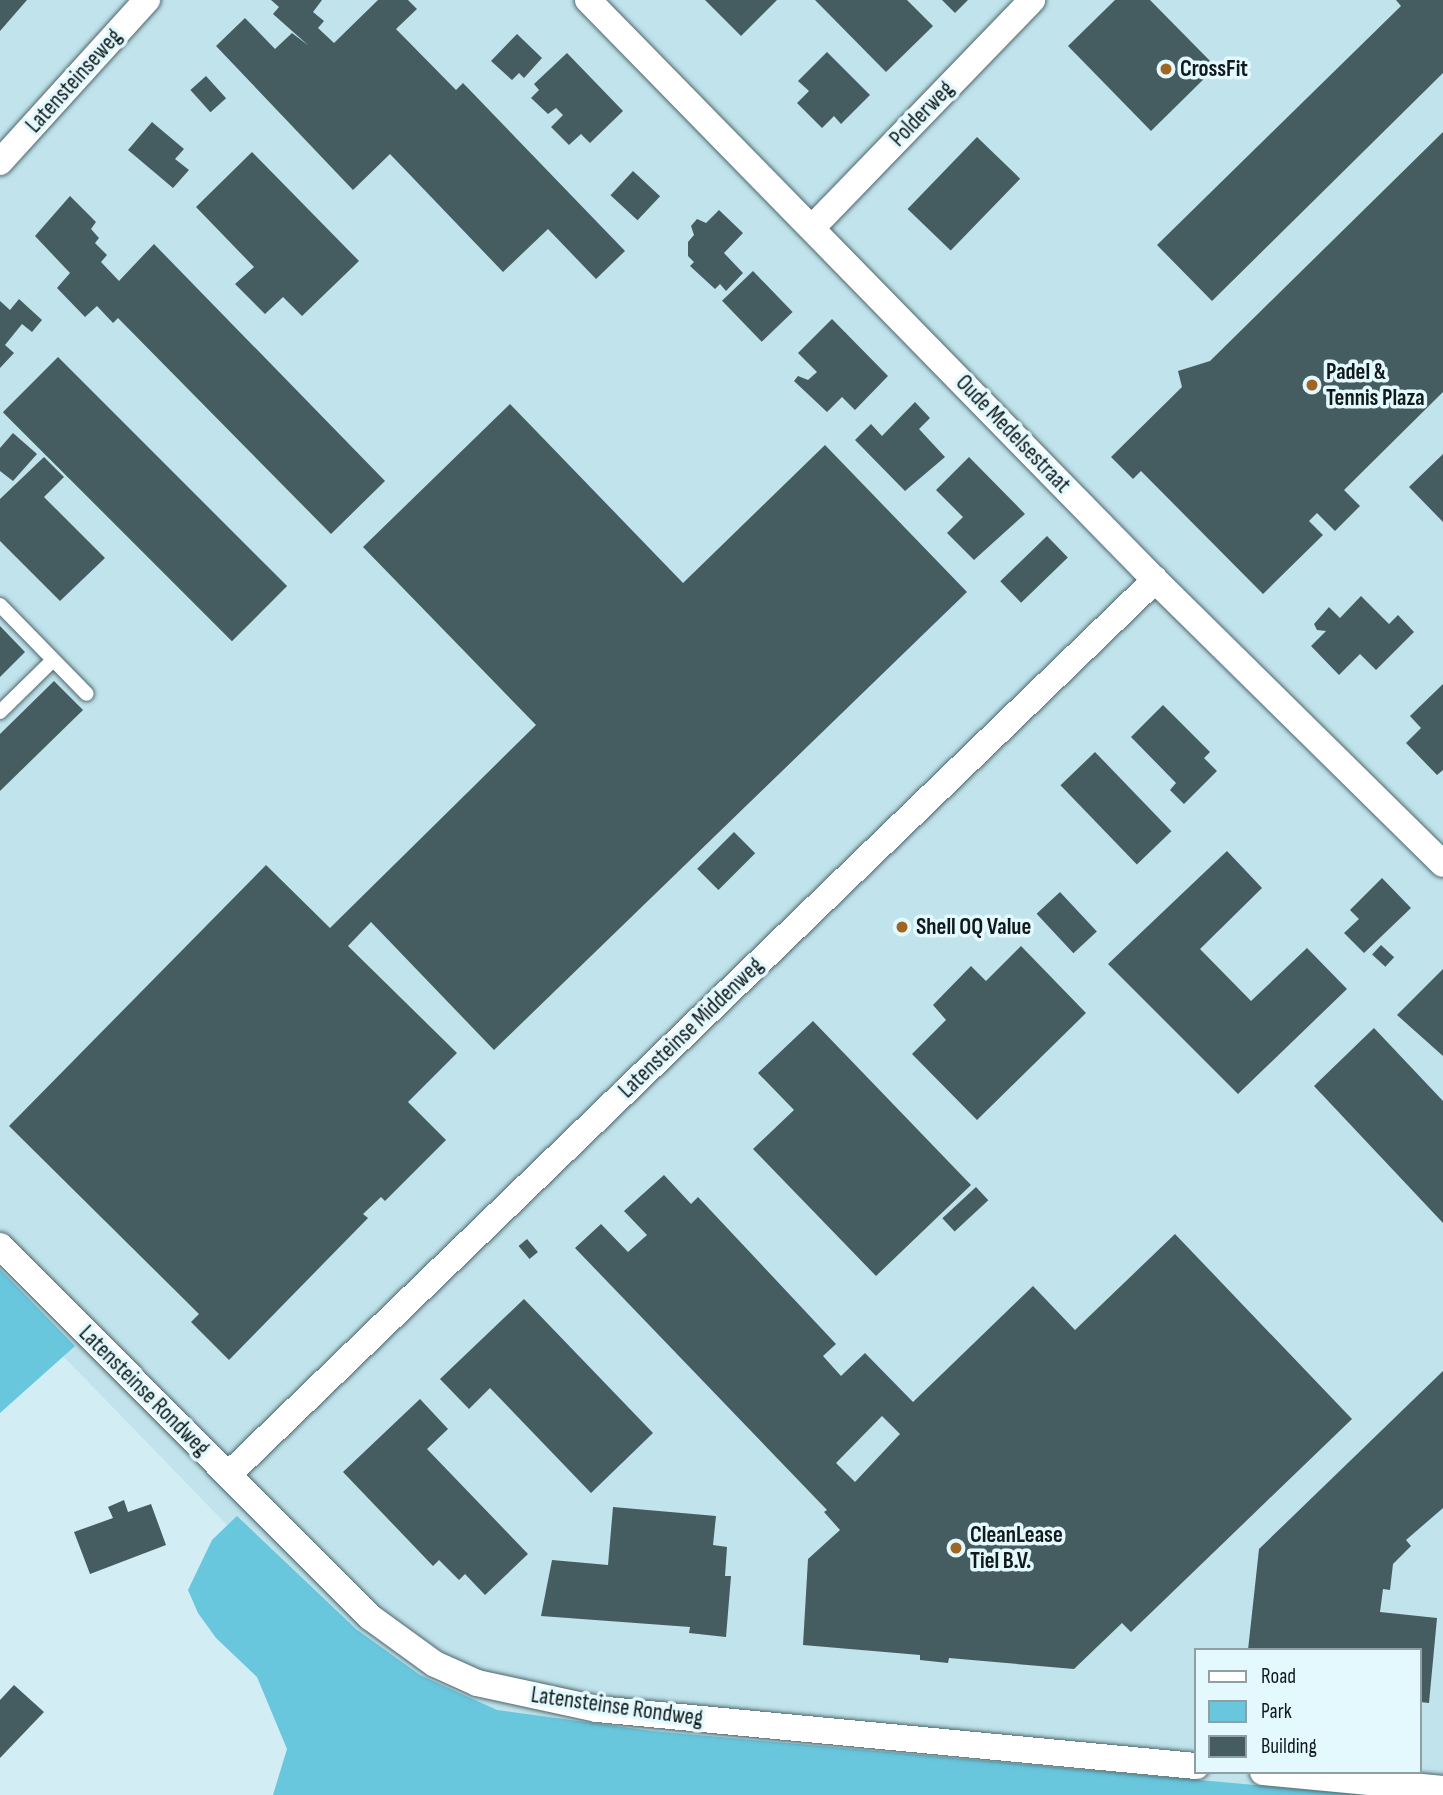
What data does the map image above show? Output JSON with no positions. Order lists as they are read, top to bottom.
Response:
{
  "streets": {
    "street": [
      "Latensteinseweg",
      "Polderweg",
      "Oude Medelsestraat",
      "Latensteinse Middenweg",
      "Latensteinse Rondweg"
    ]
  },
  "crossings": [
    ["Polderweg", "Oude Medelsestraat"],
    ["Oude Medelsestraat", "Latensteinse Middenweg"],
    ["Latensteinse Middenweg", "Latensteinse Rondweg"]
  ],
  "places": [
    "CrossFit",
    "Padel & Tennis Plaza",
    "Shell OQ Value",
    "CleanLease Tiel B.V."
  ],
  "legend": ["Road", "Park", "Building"]
}
